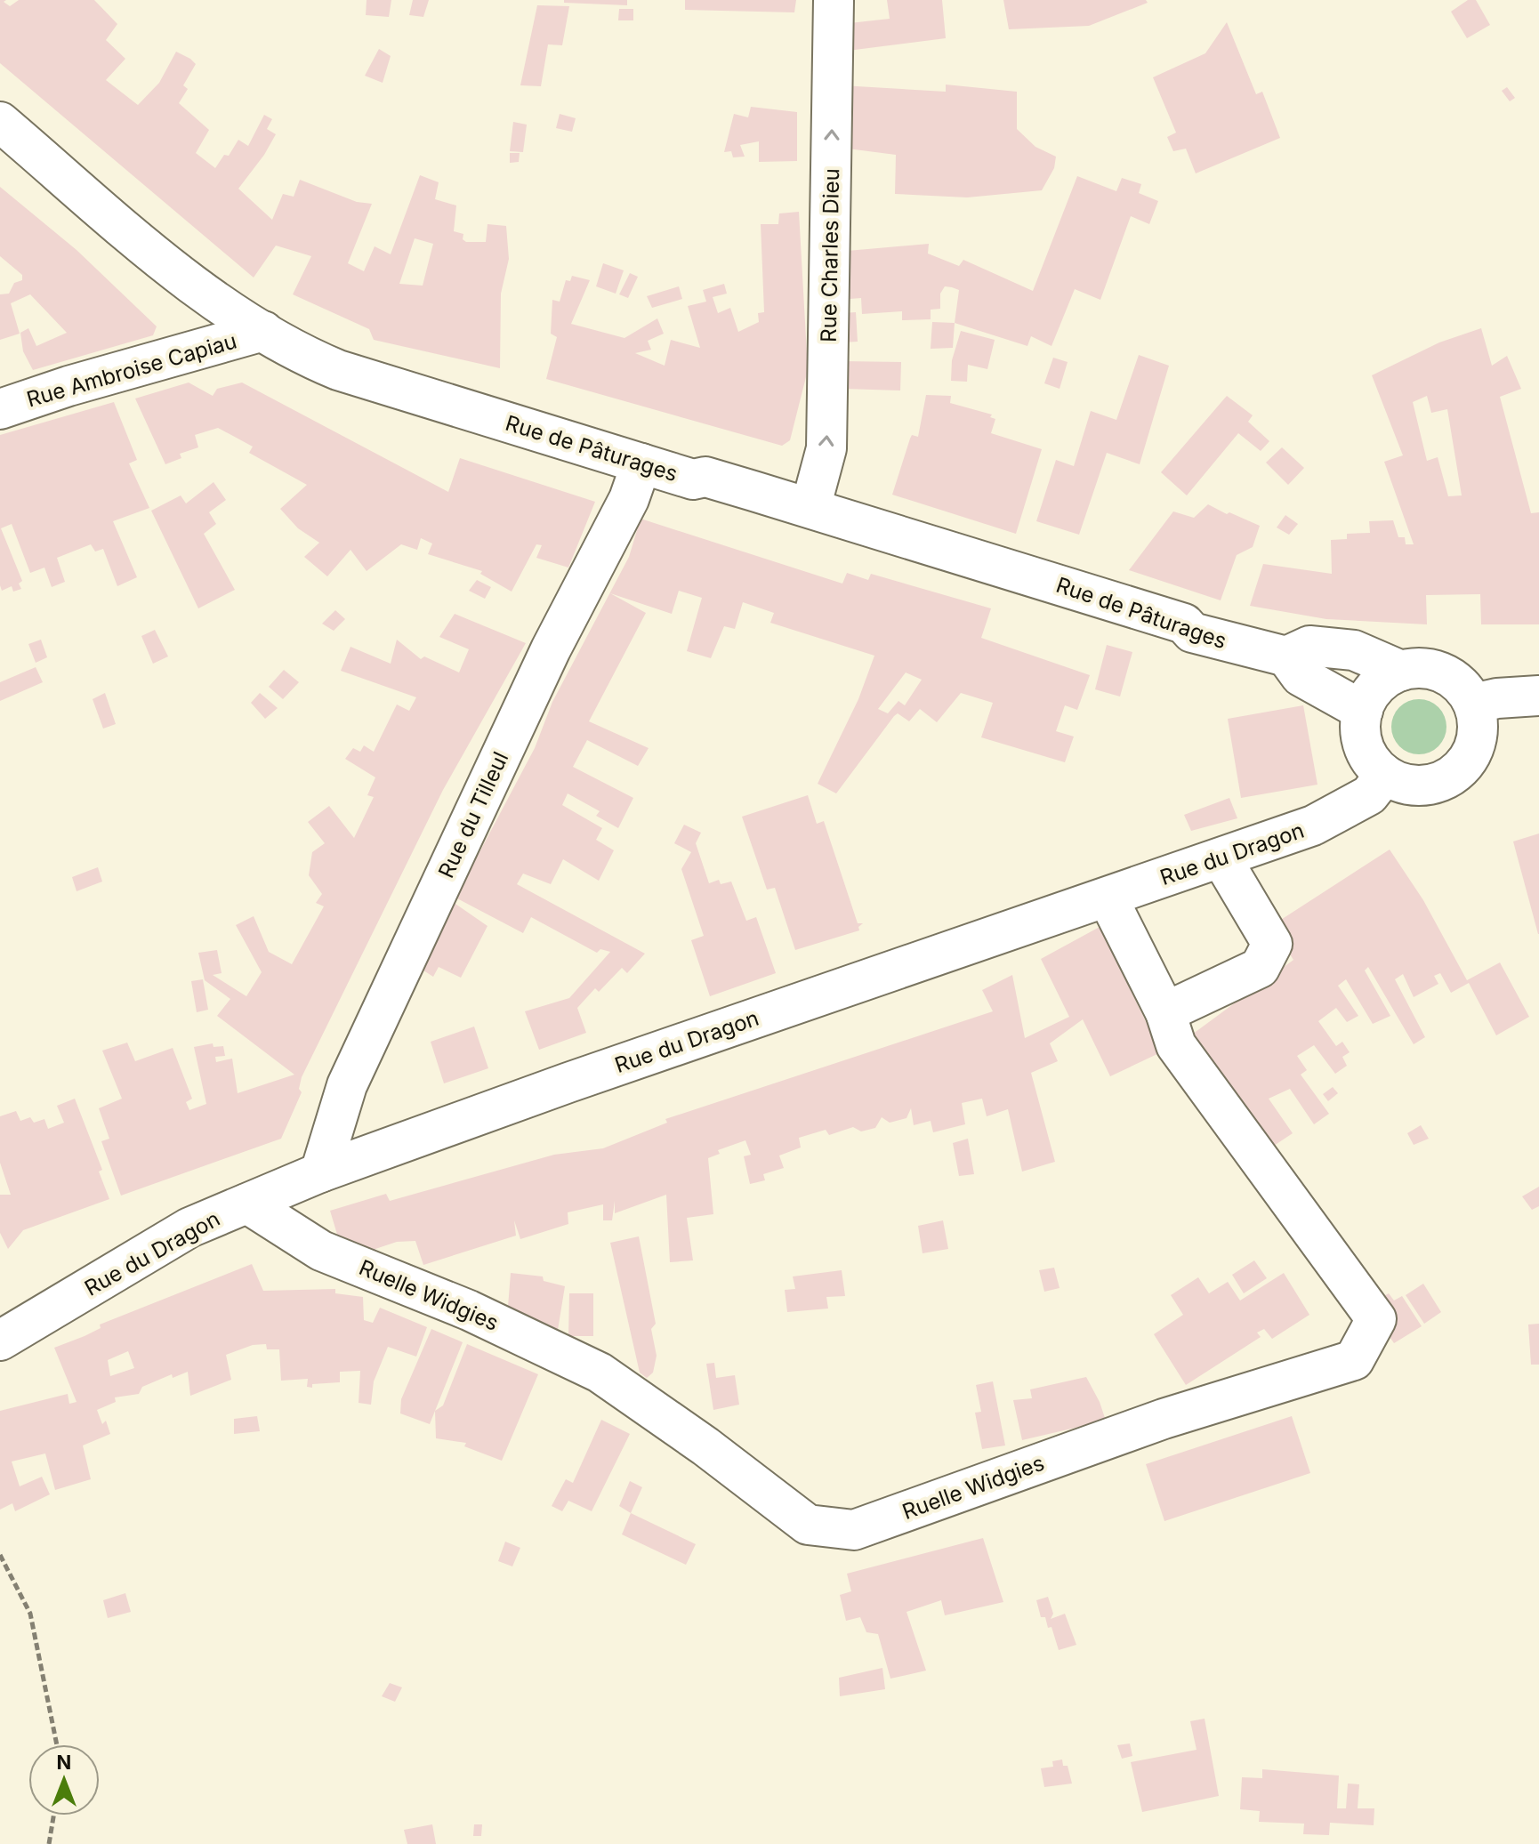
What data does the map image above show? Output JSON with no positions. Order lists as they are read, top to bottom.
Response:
{
  "streets": {
    "street": [
      "Rue Charles Dieu",
      "Rue Ambroise Capiau",
      "Rue de Pâturages",
      "Rue du Tilleul",
      "Rue du Dragon",
      "Ruelle Widgies"
    ]
  },
  "crossings": [
    ["Rue Charles Dieu", "Rue de Pâturages"],
    ["Rue Ambroise Capiau", "Rue de Pâturages"],
    ["Rue de Pâturages", "Rue du Tilleul"],
    ["Rue du Tilleul", "Rue du Dragon"],
    ["Rue du Dragon", "Ruelle Widgies"]
  ],
  "one_way": ["Rue Charles Dieu"],
  "north": "top"
}
